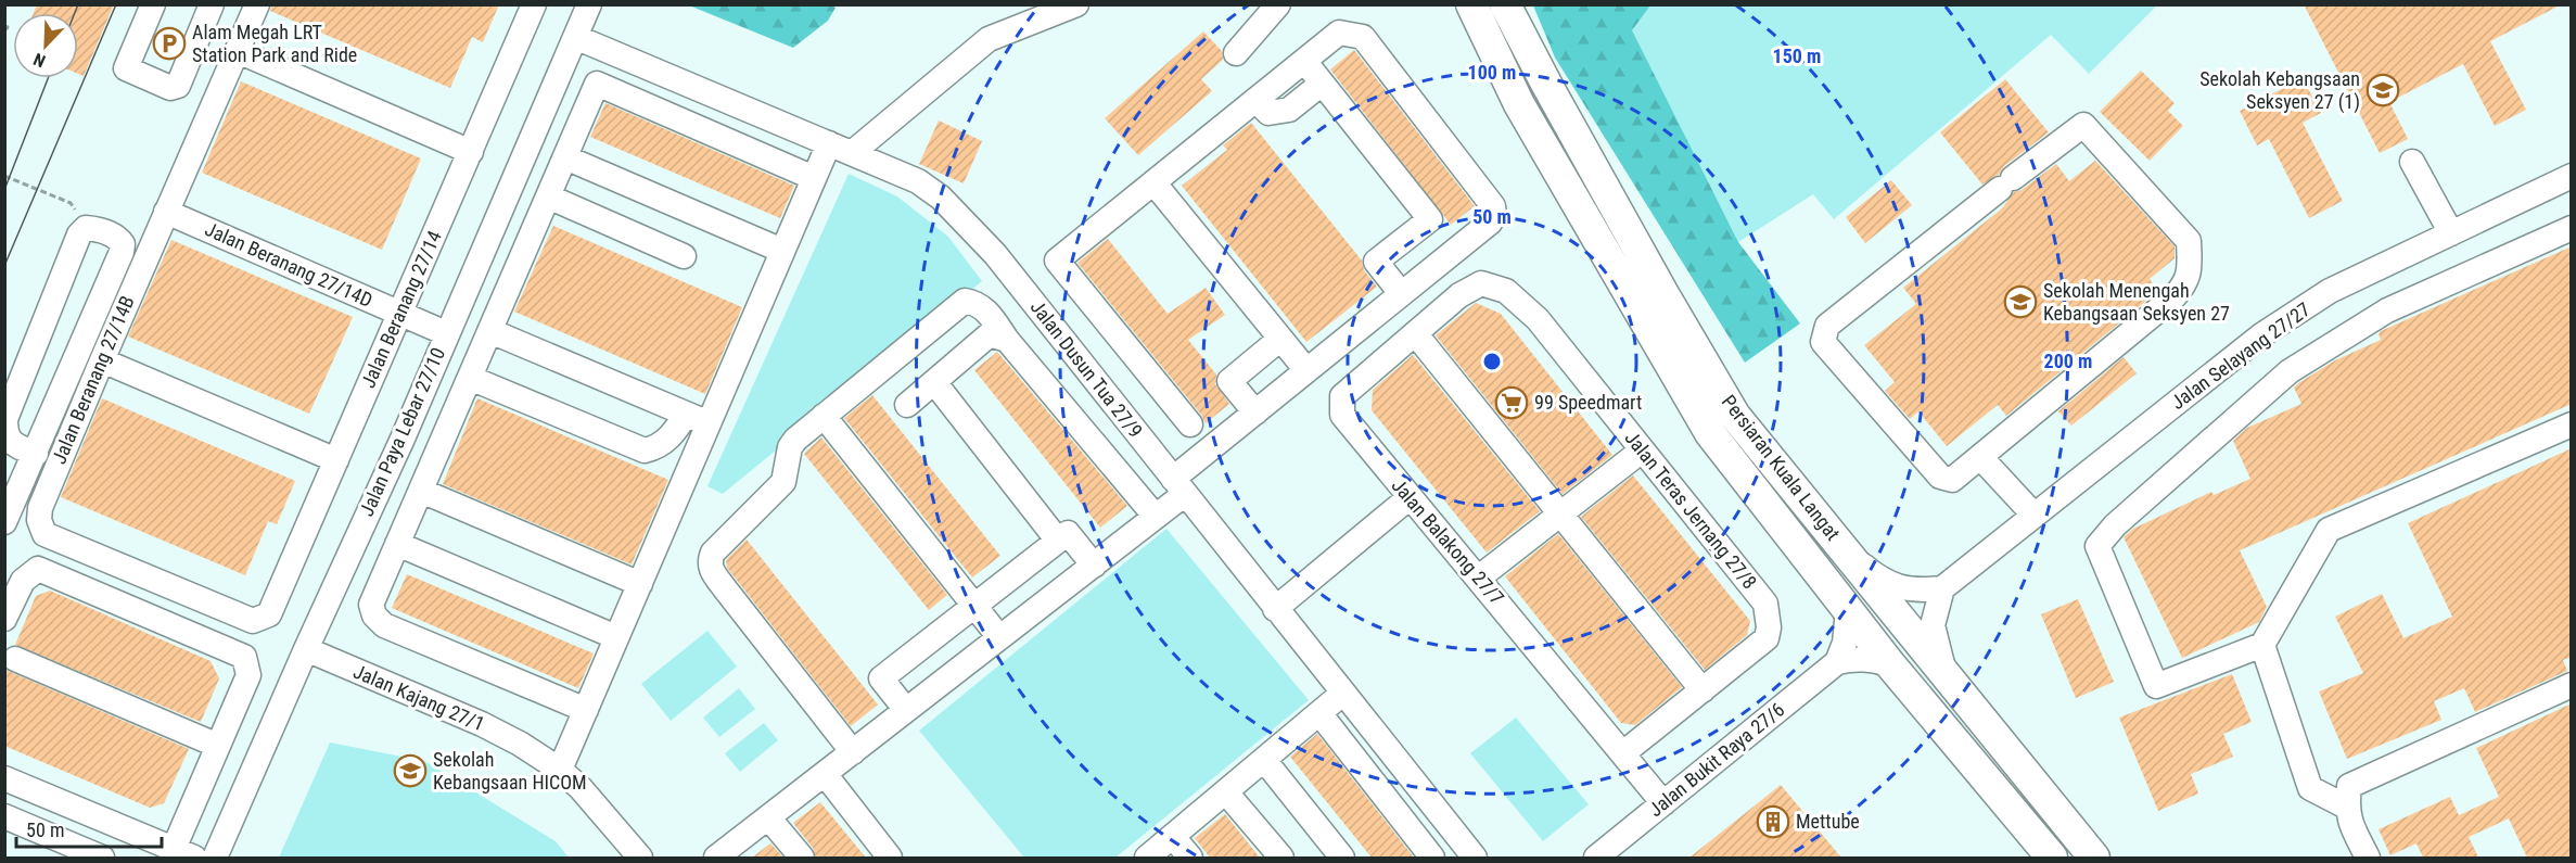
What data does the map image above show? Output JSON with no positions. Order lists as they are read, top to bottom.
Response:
{
  "streets": {
    "main road": ["Persiaran Kuala Langat"],
    "street": [
      "Jalan Beranang 27/14D",
      "Jalan Beranang 27/14",
      "Jalan Selayang 27/27",
      "Jalan Dusun Tua 27/9",
      "Jalan Beranang 27/14B",
      "Jalan Paya Lebar 27/10",
      "Jalan Teras Jernang 27/8",
      "Jalan Balakong 27/7",
      "Jalan Kajang 27/1",
      "Jalan Bukit Raya 27/6"
    ]
  },
  "crossings": [
    ["Jalan Beranang 27/14D", "Jalan Beranang 27/14"],
    ["Jalan Beranang 27/14D", "Jalan Beranang 27/14B"],
    ["Jalan Beranang 27/14D", "Jalan Paya Lebar 27/10"],
    ["Jalan Beranang 27/14", "Jalan Beranang 27/14B"],
    ["Jalan Dusun Tua 27/9", "Jalan Paya Lebar 27/10"],
    ["Jalan Paya Lebar 27/10", "Jalan Kajang 27/1"],
    ["Jalan Teras Jernang 27/8", "Jalan Balakong 27/7"],
    ["Jalan Balakong 27/7", "Jalan Bukit Raya 27/6"]
  ],
  "places": {
    "parking": ["Alam Megah LRT Station Park and Ride"],
    "school or university": ["Sekolah Kebangsaan Seksyen 27 (1)", "Sekolah Menengah Kebangsaan Seksyen 27", "Sekolah Kebangsaan HICOM"],
    "supermarket": ["99 Speedmart"],
    "building": ["Mettube"]
  },
  "scale_bar": "50 m",
  "north": "bottom left",
  "rings": [
    "150 m",
    "100 m",
    "50 m",
    "200 m"
  ]
}
